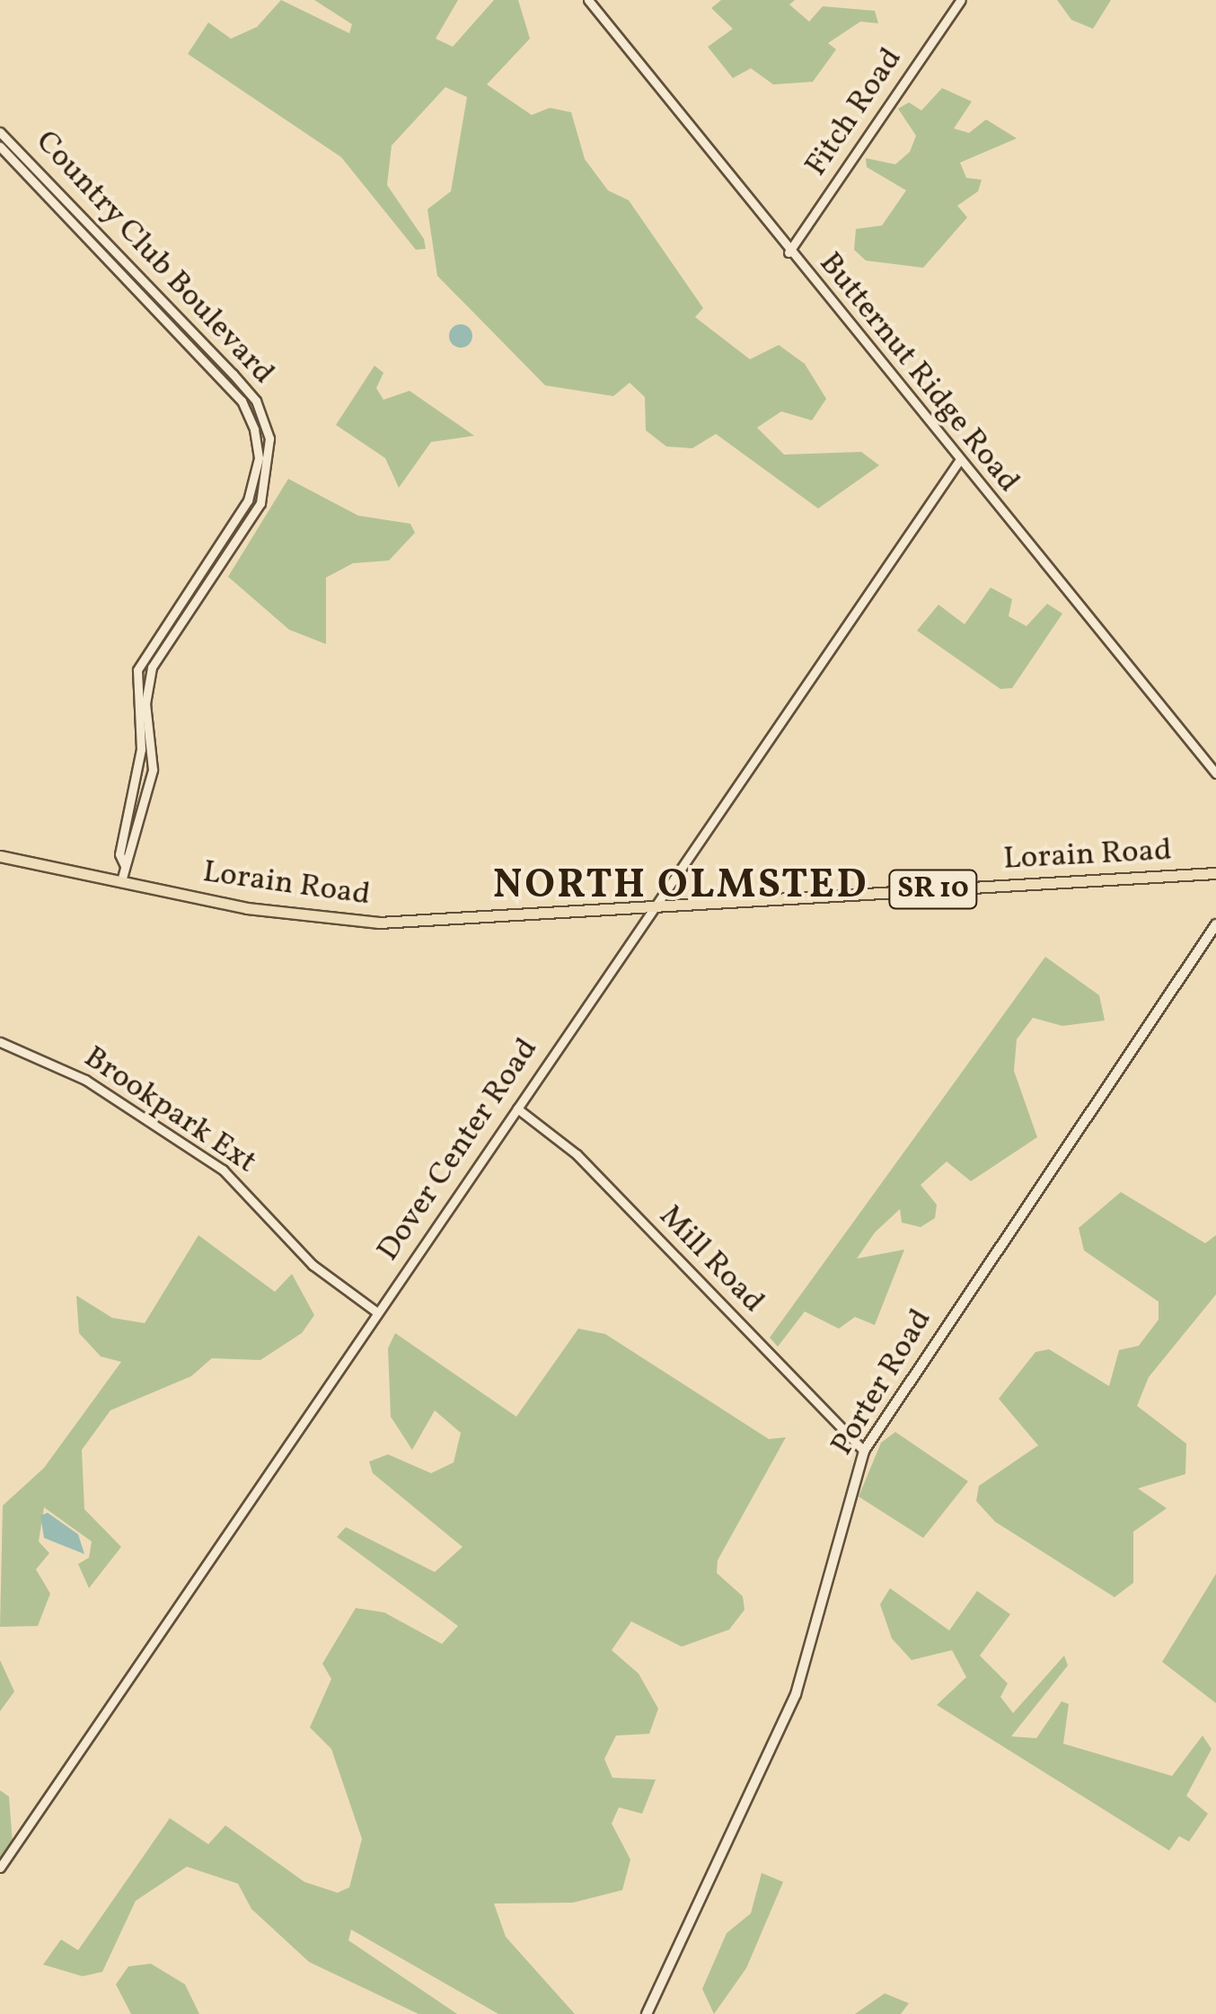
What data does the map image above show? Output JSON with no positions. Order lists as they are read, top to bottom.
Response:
{
  "streets": {
    "main road": ["Lorain Road", "SR 10", "Porter Road"],
    "street": [
      "Fitch Road",
      "Country Club Boulevard",
      "Butternut Ridge Road",
      "Brookpark Ext",
      "Dover Center Road",
      "Mill Road"
    ]
  },
  "crossings": [
    ["Fitch Road", "Butternut Ridge Road"],
    ["Country Club Boulevard", "Lorain Road"],
    ["Butternut Ridge Road", "Dover Center Road"],
    ["Lorain Road", "Dover Center Road"],
    ["Brookpark Ext", "Dover Center Road"],
    ["Dover Center Road", "Mill Road"],
    ["Mill Road", "Porter Road"]
  ],
  "districts": ["NORTH OLMSTED"]
}
